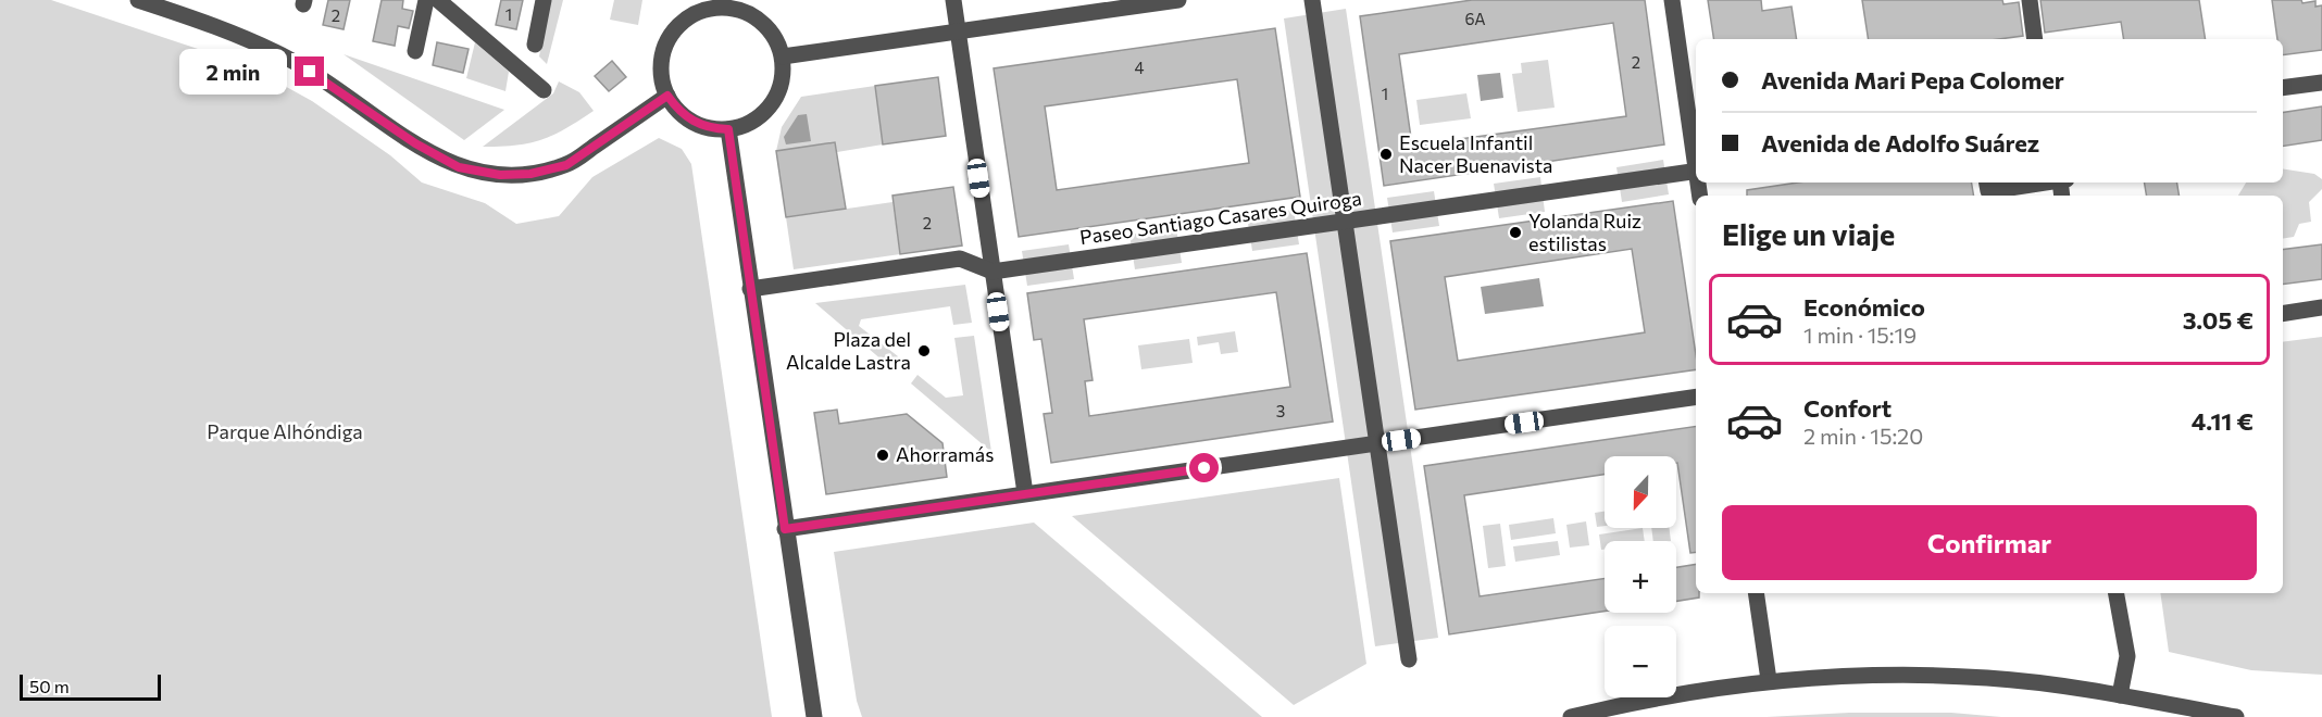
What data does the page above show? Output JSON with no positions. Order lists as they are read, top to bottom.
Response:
{
  "streets": {
    "street": ["Paseo Santiago Casares Quiroga"]
  },
  "parks": ["Parque Alhóndiga"],
  "places": [
    "Escuela Infantil Nacer Buenavista",
    "Yolanda Ruiz estilistas",
    "Plaza del Alcalde Lastra",
    "Ahorramás"
  ],
  "house_numbers": [
    "1",
    "2",
    "6A",
    "2",
    "4",
    "1",
    "2",
    "3"
  ],
  "scale_bar": "50 m",
  "north": "bottom",
  "page": {
    "banner": ["Avenida Mari Pepa Colomer", "Avenida de Adolfo Suárez"],
    "bubble": "2 min",
    "heading": "Elige un viaje",
    "list": [
      {
        "name": "Económico",
        "note": "1 min · 15:19",
        "value": "3.05 €"
      },
      {
        "name": "Confort",
        "note": "2 min · 15:20",
        "value": "4.11 €"
      }
    ],
    "map_buttons": ["+", "−"],
    "buttons": "Confirmar",
    "scale": "50 m"
  }
}
